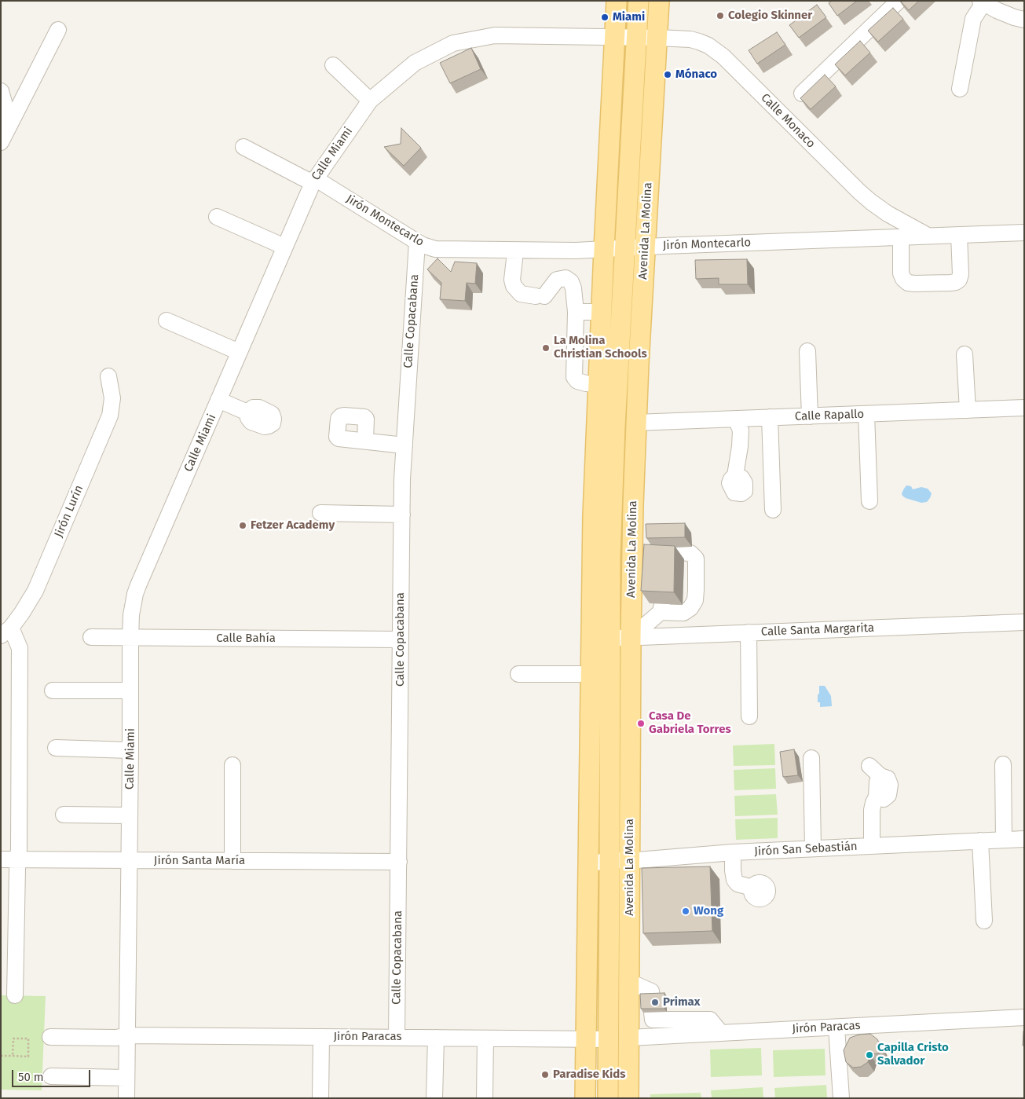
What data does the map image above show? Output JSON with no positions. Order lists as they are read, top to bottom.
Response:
{
  "streets": {
    "main road": ["Avenida La Molina"],
    "street": [
      "Calle Monaco",
      "Calle Miami",
      "Jirón Montecarlo",
      "Calle Copacabana",
      "Calle Rapallo",
      "Jirón Lurín",
      "Calle Santa Margarita",
      "Calle Bahía",
      "Jirón San Sebastián",
      "Jirón Santa María",
      "Jirón Paracas"
    ]
  },
  "crossings": [
    ["Calle Monaco", "Calle Miami"],
    ["Calle Monaco", "Jirón Montecarlo"],
    ["Calle Monaco", "Avenida La Molina"],
    ["Calle Miami", "Jirón Montecarlo"],
    ["Calle Miami", "Avenida La Molina"],
    ["Calle Miami", "Calle Bahía"],
    ["Calle Miami", "Jirón Santa María"],
    ["Calle Miami", "Jirón Paracas"],
    ["Jirón Montecarlo", "Avenida La Molina"],
    ["Jirón Montecarlo", "Calle Copacabana"],
    ["Avenida La Molina", "Calle Rapallo"],
    ["Avenida La Molina", "Calle Santa Margarita"],
    ["Avenida La Molina", "Jirón San Sebastián"],
    ["Avenida La Molina", "Jirón Paracas"],
    ["Calle Copacabana", "Calle Bahía"],
    ["Calle Copacabana", "Jirón Santa María"],
    ["Calle Copacabana", "Jirón Paracas"]
  ],
  "places": [
    "Colegio Skinner",
    "Miami",
    "Mónaco",
    "La Molina Christian Schools",
    "Fetzer Academy",
    "Casa De Gabriela Torres",
    "Wong",
    "Primax",
    "Capilla Cristo Salvador",
    "Paradise Kids"
  ],
  "scale_bar": "50 m"
}
